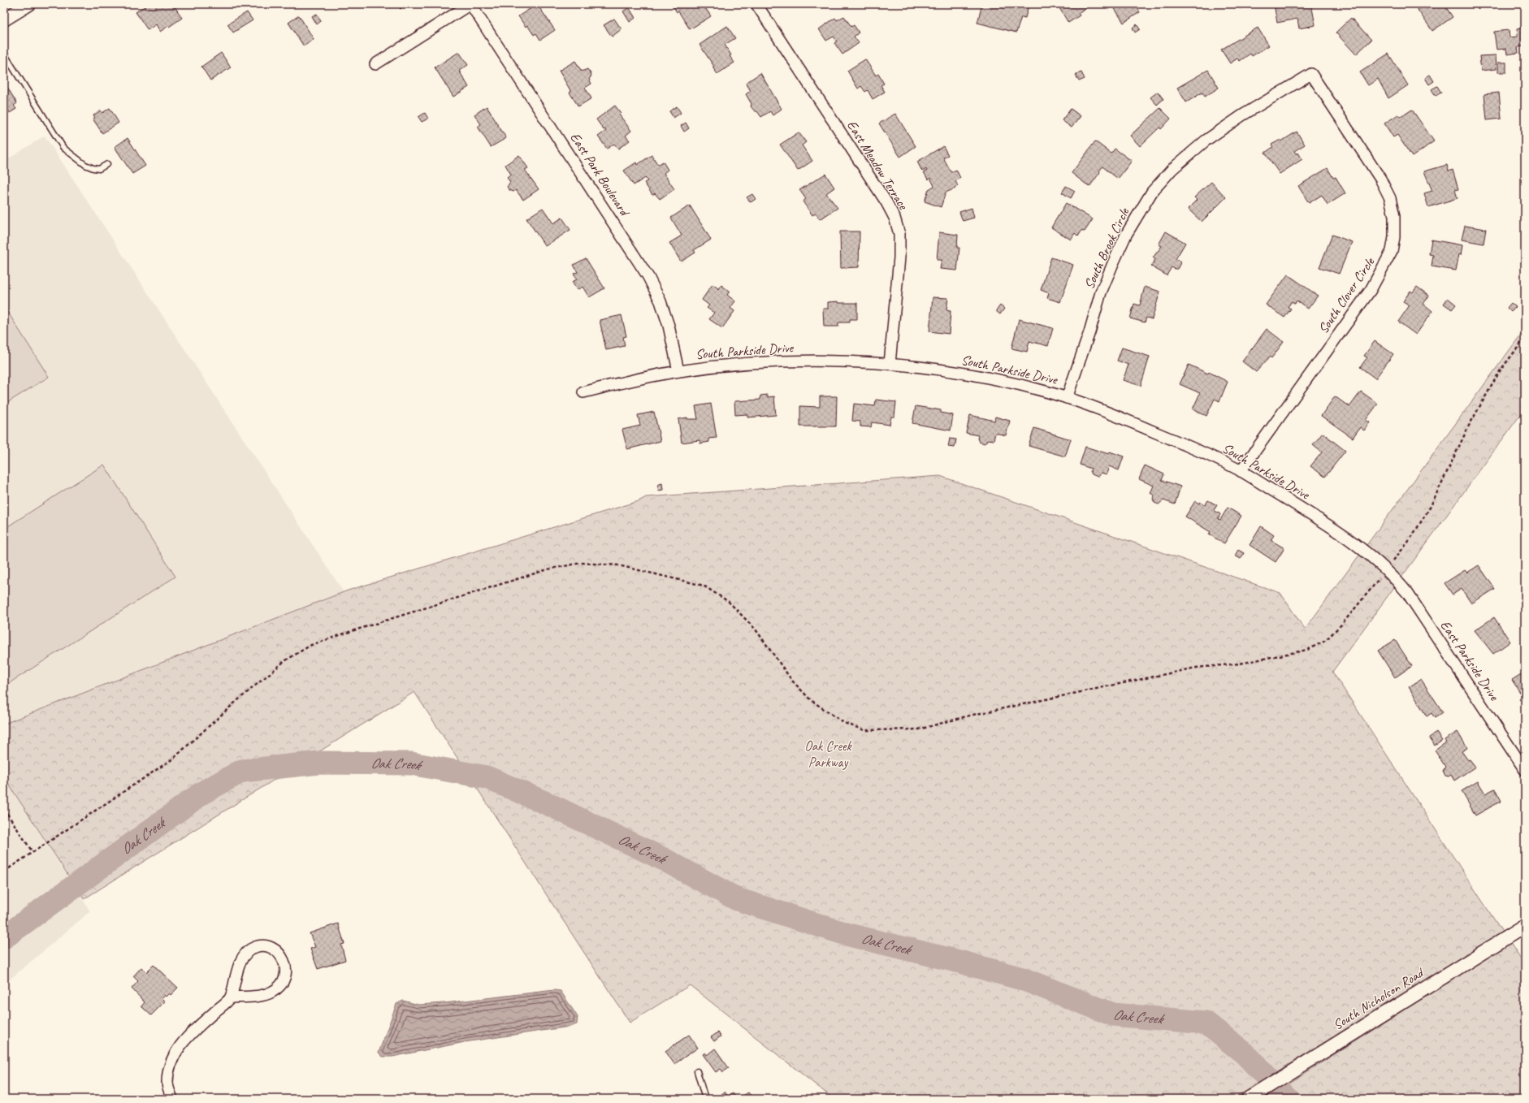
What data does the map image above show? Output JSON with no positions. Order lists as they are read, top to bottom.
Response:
{
  "streets": {
    "street": [
      "East Meadow Terrace",
      "East Park Boulevard",
      "South Brook Circle",
      "South Clover Circle",
      "South Parkside Drive",
      "East Parkside Drive",
      "South Nicholson Road"
    ]
  },
  "crossings": [
    ["East Meadow Terrace", "South Parkside Drive"],
    ["East Park Boulevard", "South Parkside Drive"],
    ["South Brook Circle", "South Clover Circle"],
    ["South Brook Circle", "South Parkside Drive"],
    ["South Clover Circle", "South Parkside Drive"],
    ["South Parkside Drive", "East Parkside Drive"]
  ],
  "water": ["Oak Creek"],
  "parks": ["Oak Creek Parkway"]
}
